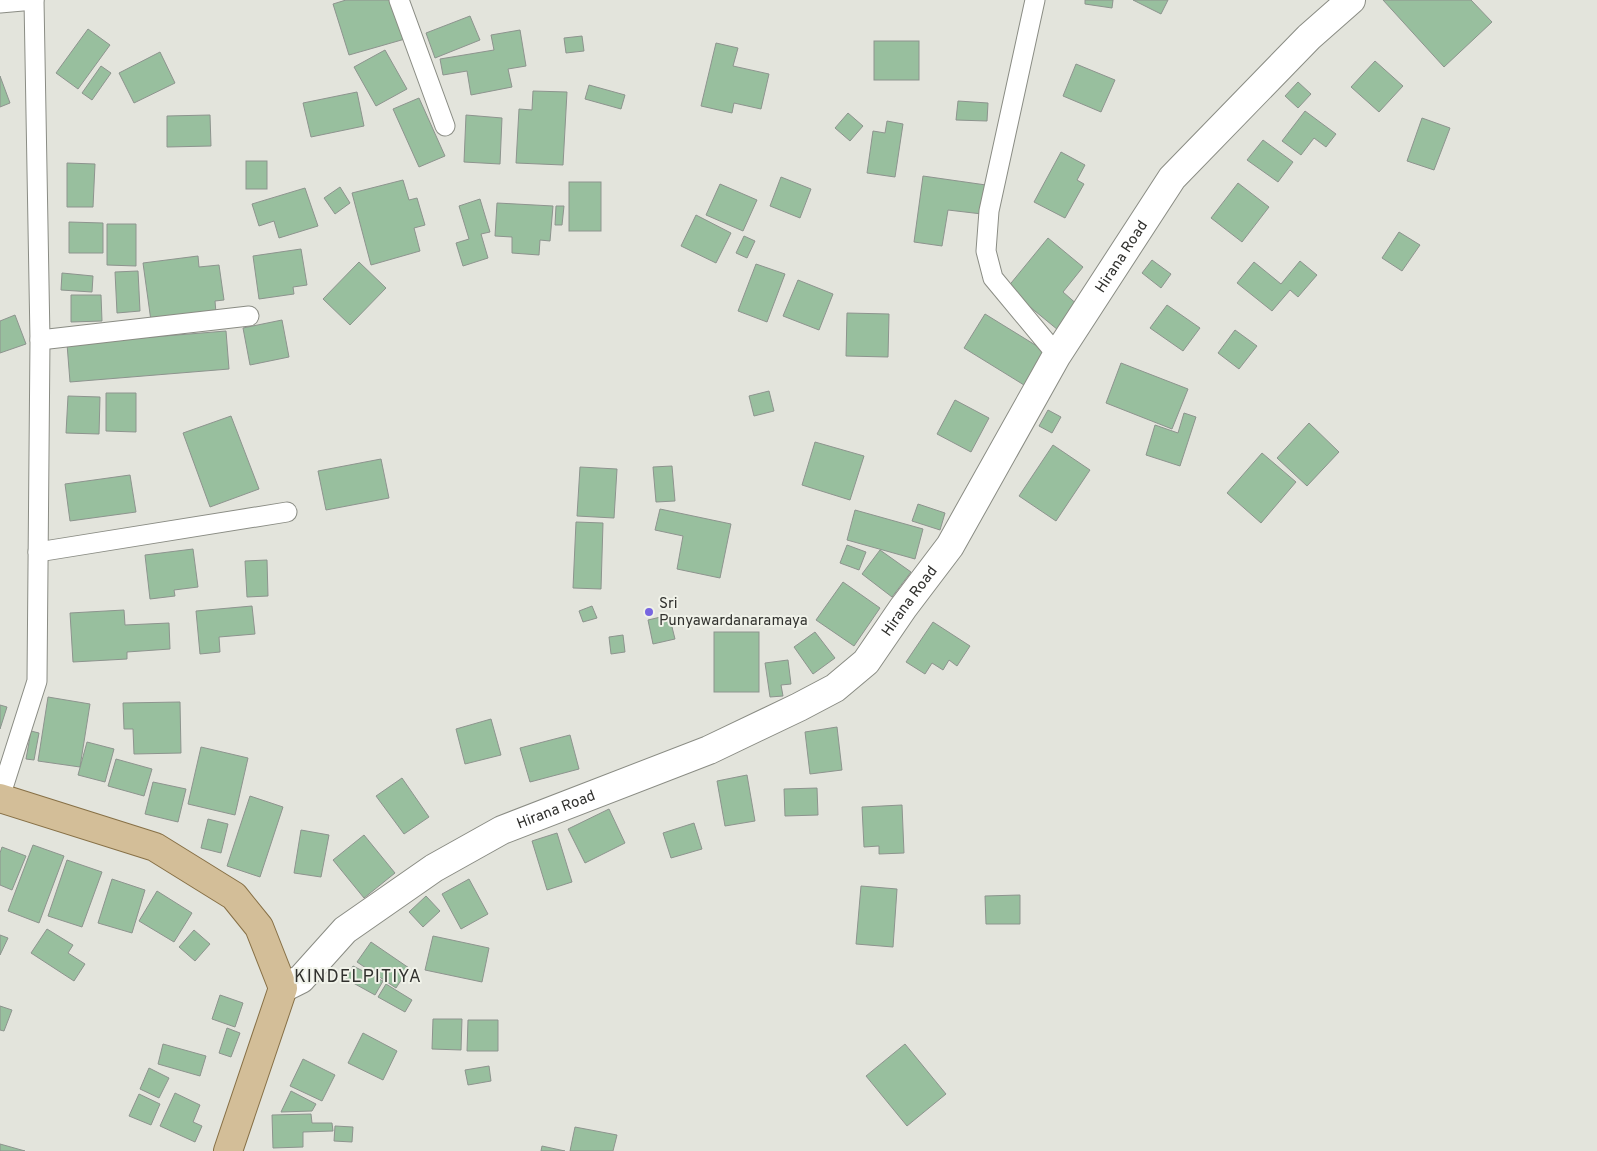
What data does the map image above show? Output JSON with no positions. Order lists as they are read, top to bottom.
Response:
{
  "streets": {
    "street": ["Hirana Road"]
  },
  "districts": ["KINDELPITIYA"],
  "places": ["Sri Punyawardanaramaya"]
}
